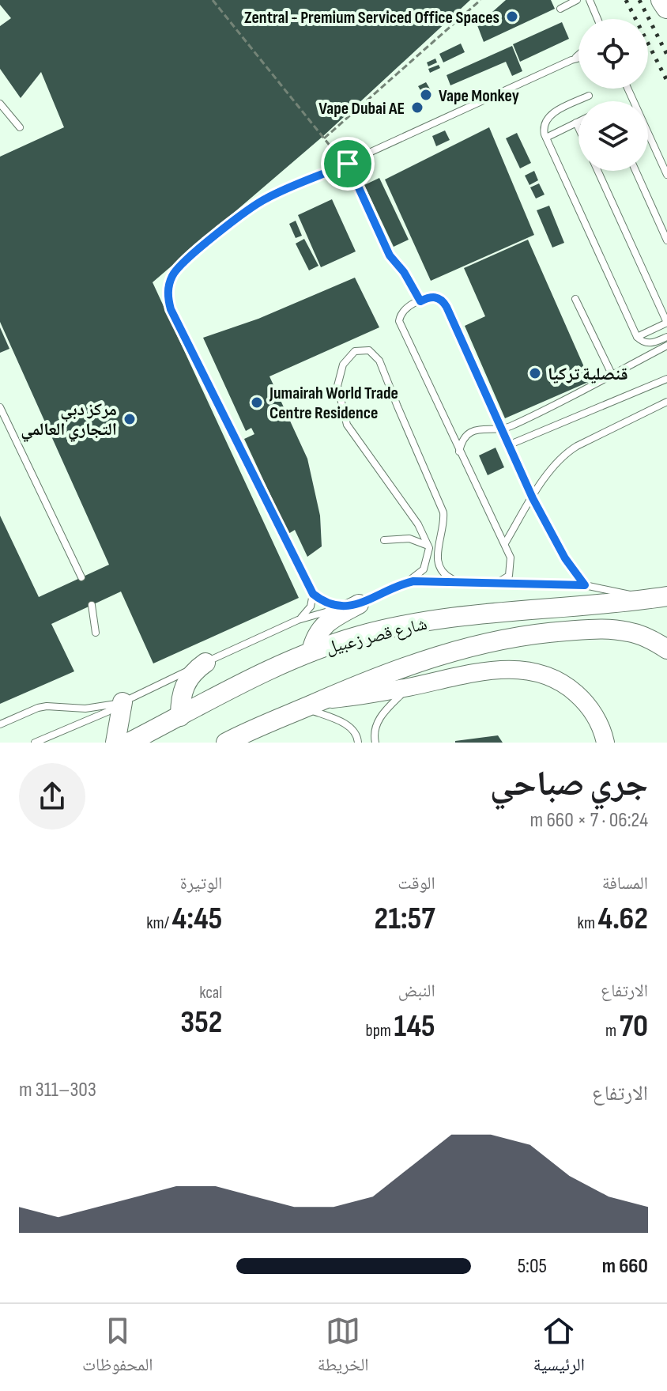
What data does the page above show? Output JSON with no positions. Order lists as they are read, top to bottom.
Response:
{
  "streets": {
    "main road": ["شارع قصر زعبيل"]
  },
  "places": [
    "Zentral - Premium Serviced Office Spaces",
    "Vape Monkey",
    "Vape Dubai AE",
    "قنصلية تركيا",
    "Jumairah World Trade Centre Residence",
    "مركز دبي التجاري العالمي"
  ],
  "page": {
    "heading": ["جري صباحي", "06:24 · 7 × 660 m"],
    "stats": [
      ["المسافة", "4.62 km"],
      ["الوقت", "21:57"],
      ["الوتيرة", "4:45 /km"],
      ["الارتفاع", "70 m"],
      ["النبض", "145 bpm"],
      ["kcal", "352"]
    ],
    "chart": ["الارتفاع", "303–311 m"],
    "list": [
      {
        "name": "660 m",
        "note": "5:05"
      }
    ],
    "tabs": ["الرئيسية", "الخريطة", "المحفوظات"]
  }
}
